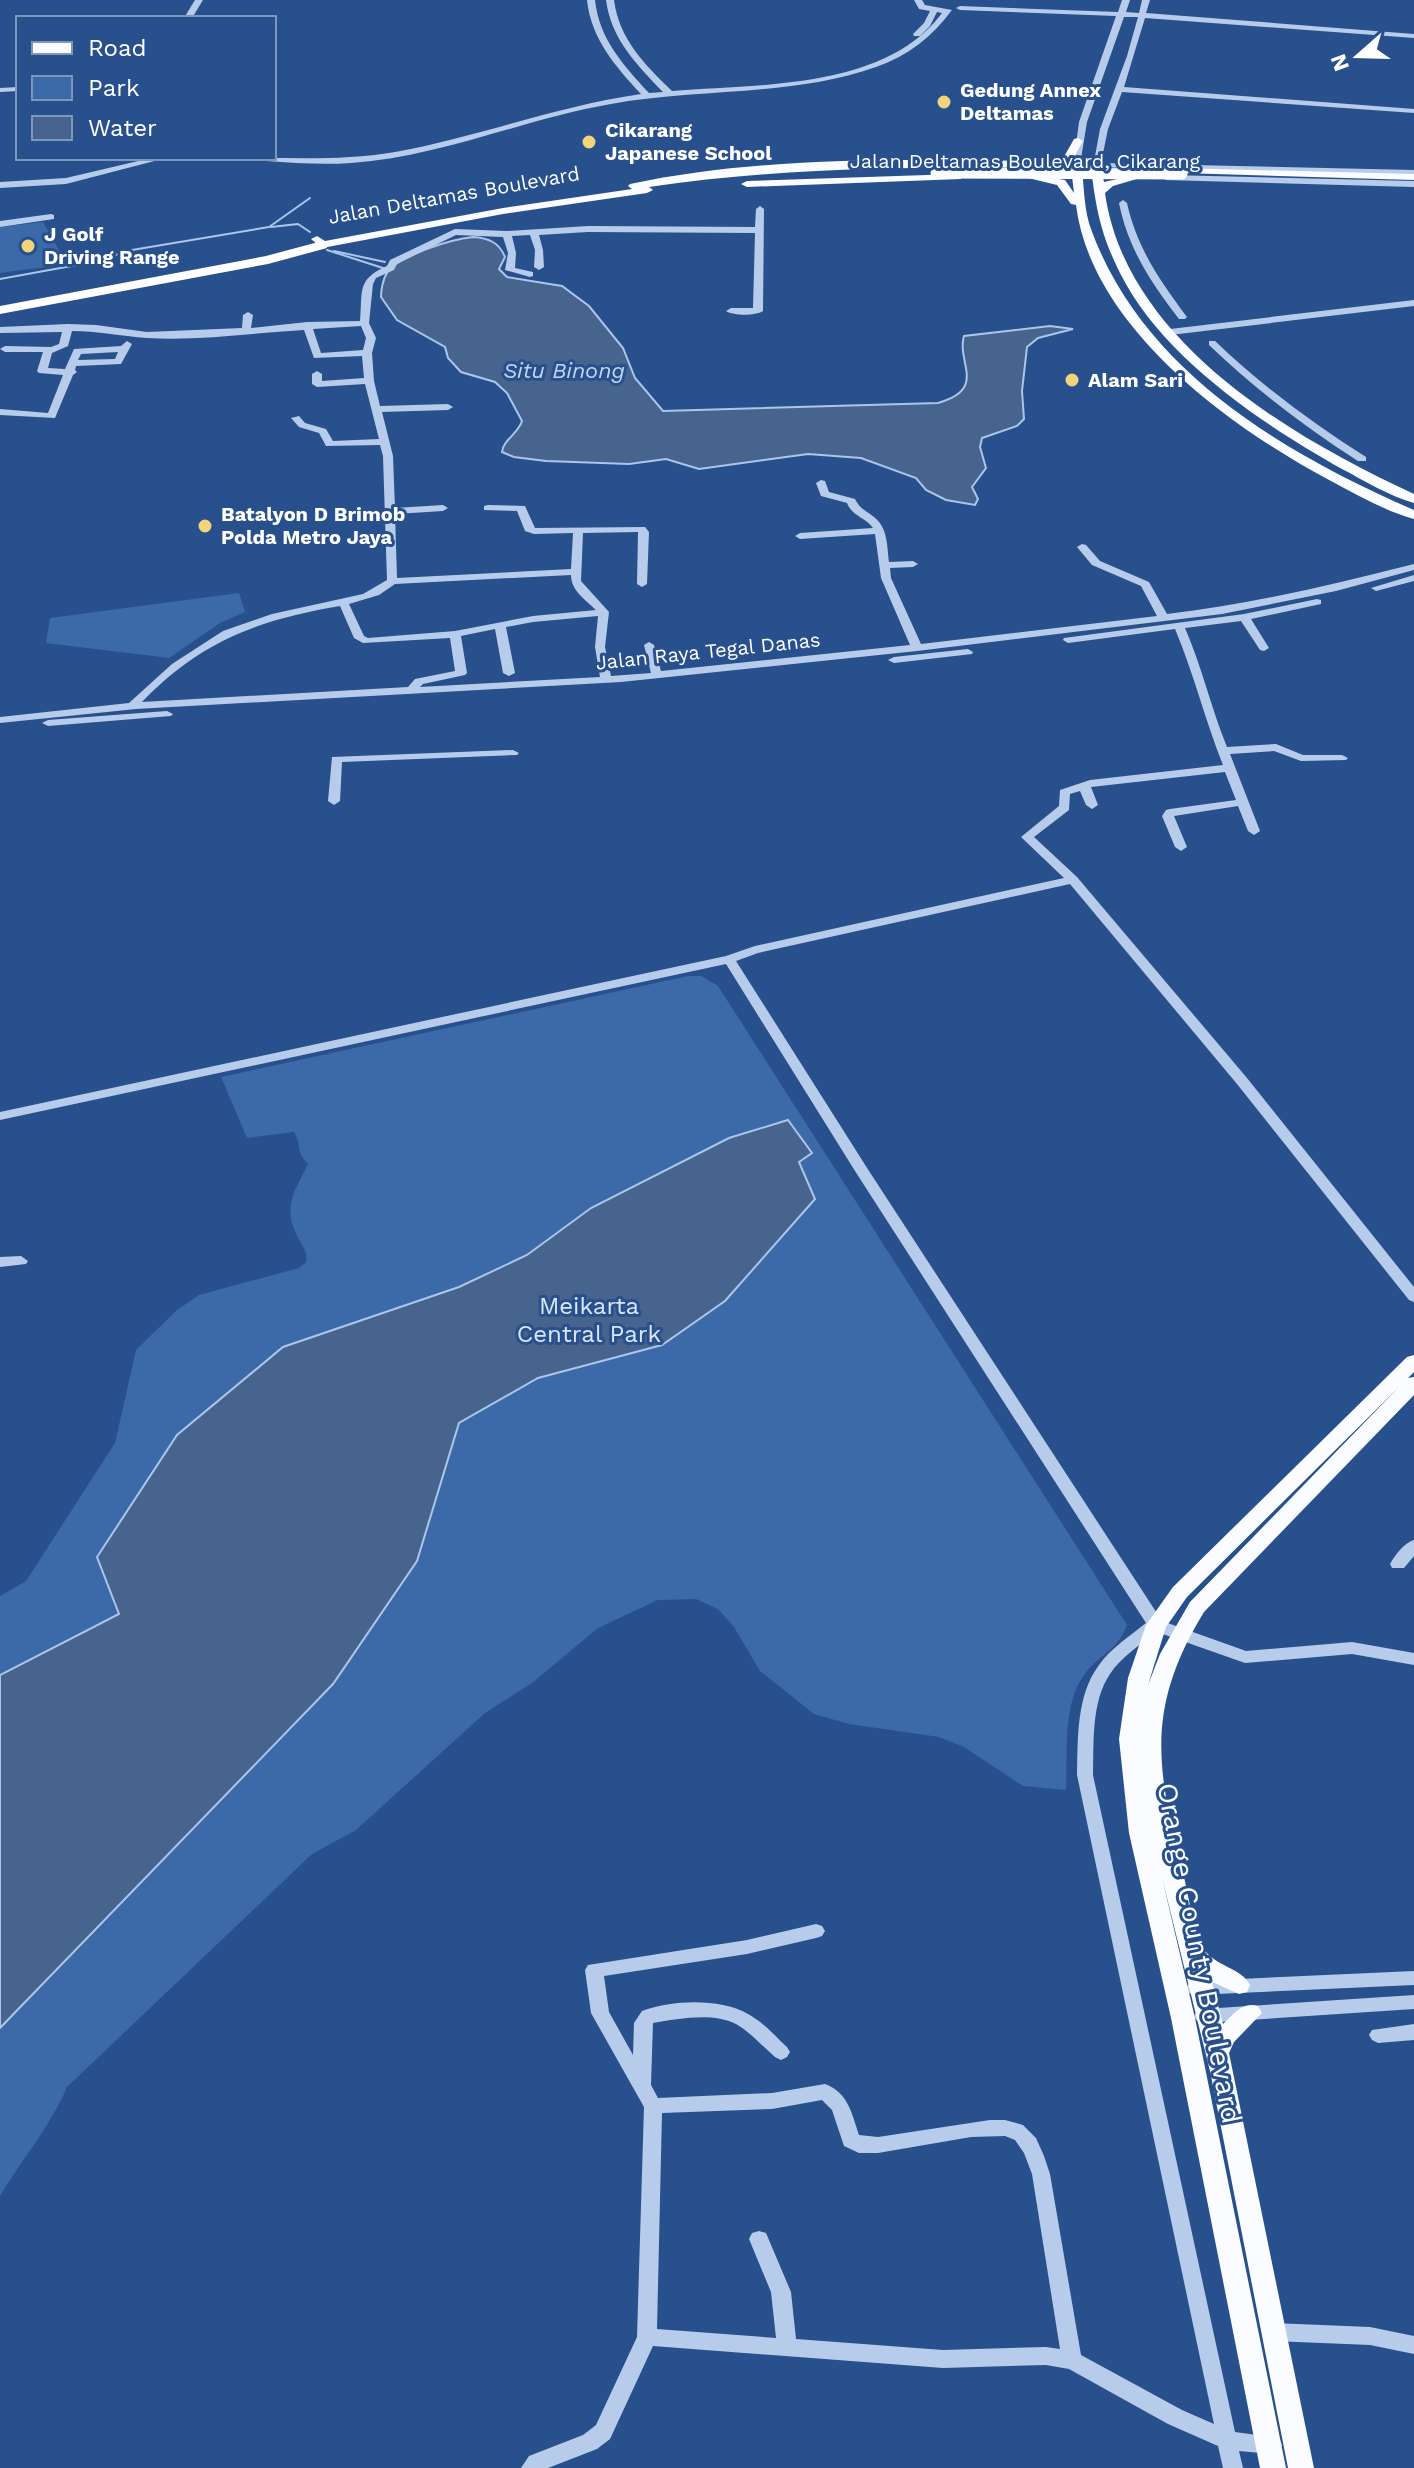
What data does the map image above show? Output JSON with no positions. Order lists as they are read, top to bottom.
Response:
{
  "streets": {
    "main road": ["Jalan Deltamas Boulevard, Cikarang", "Jalan Deltamas Boulevard", "Orange County Boulevard"],
    "street": ["Jalan Raya Tegal Danas"]
  },
  "crossings": [
    ["Jalan Deltamas Boulevard, Cikarang", "Jalan Deltamas Boulevard"]
  ],
  "water": ["Situ Binong"],
  "parks": ["Meikarta Central Park"],
  "places": [
    "Gedung Annex Deltamas",
    "Cikarang Japanese School",
    "J Golf Driving Range",
    "Alam Sari",
    "Batalyon D Brimob Polda Metro Jaya"
  ],
  "legend": ["Road", "Park", "Water"],
  "north": "left"
}
